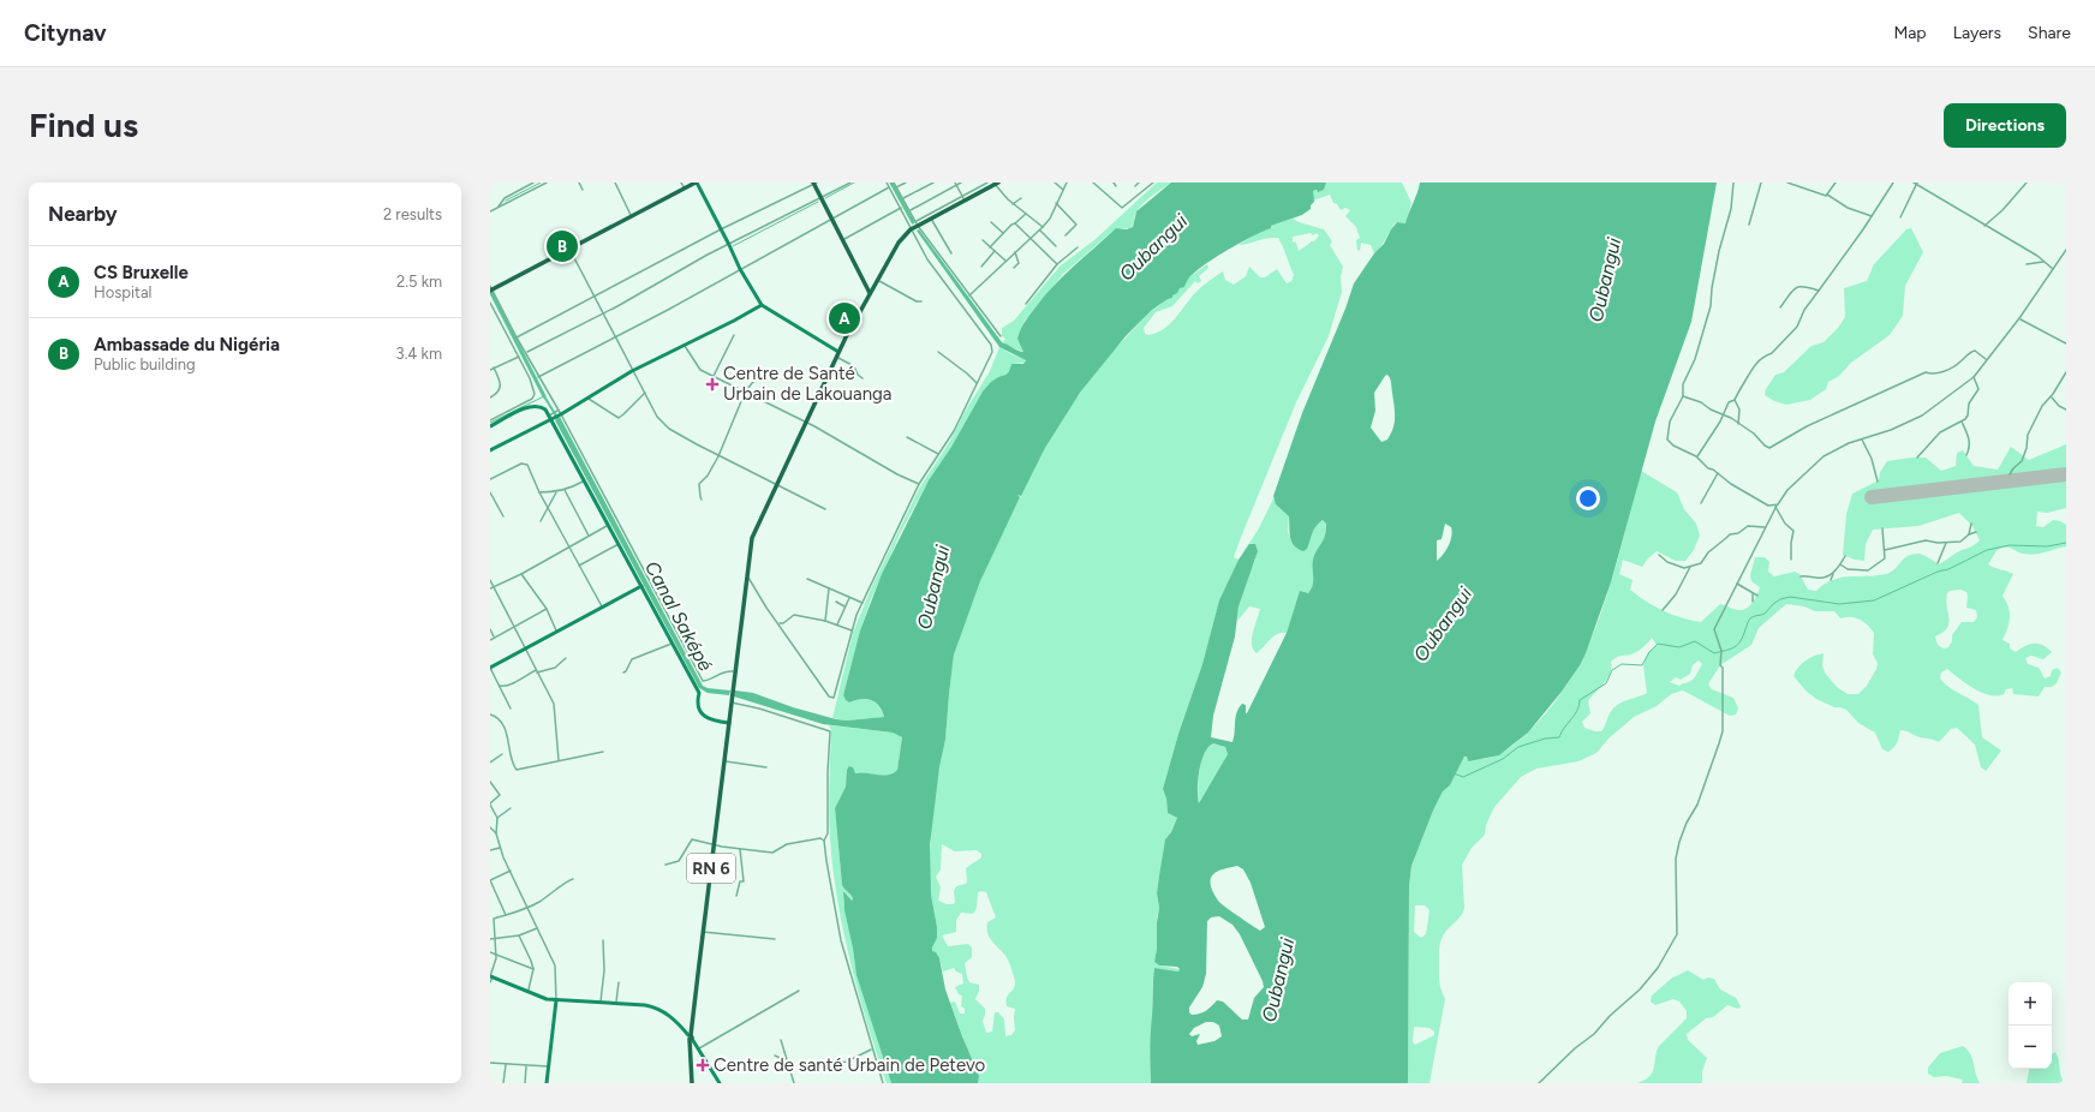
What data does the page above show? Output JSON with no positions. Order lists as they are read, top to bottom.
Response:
{
  "streets": {
    "main road": ["RN 6"]
  },
  "water": ["Oubangui", "Canal Saképé"],
  "places": {
    "health": ["Centre de Santé Urbain de Lakouanga", "Centre de santé Urbain de Petevo"]
  },
  "page": {
    "header": "Citynav",
    "nav": ["Map", "Layers", "Share"],
    "buttons": "Directions",
    "title": "Find us",
    "heading": ["Nearby", "2 results"],
    "pins": ["B", "A"],
    "list": [
      {
        "mark": "A",
        "name": "CS Bruxelle",
        "note": "Hospital",
        "value": "2.5 km"
      },
      {
        "mark": "B",
        "name": "Ambassade du Nigéria",
        "note": "Public building",
        "value": "3.4 km"
      }
    ],
    "map_buttons": ["+", "−"]
  }
}
